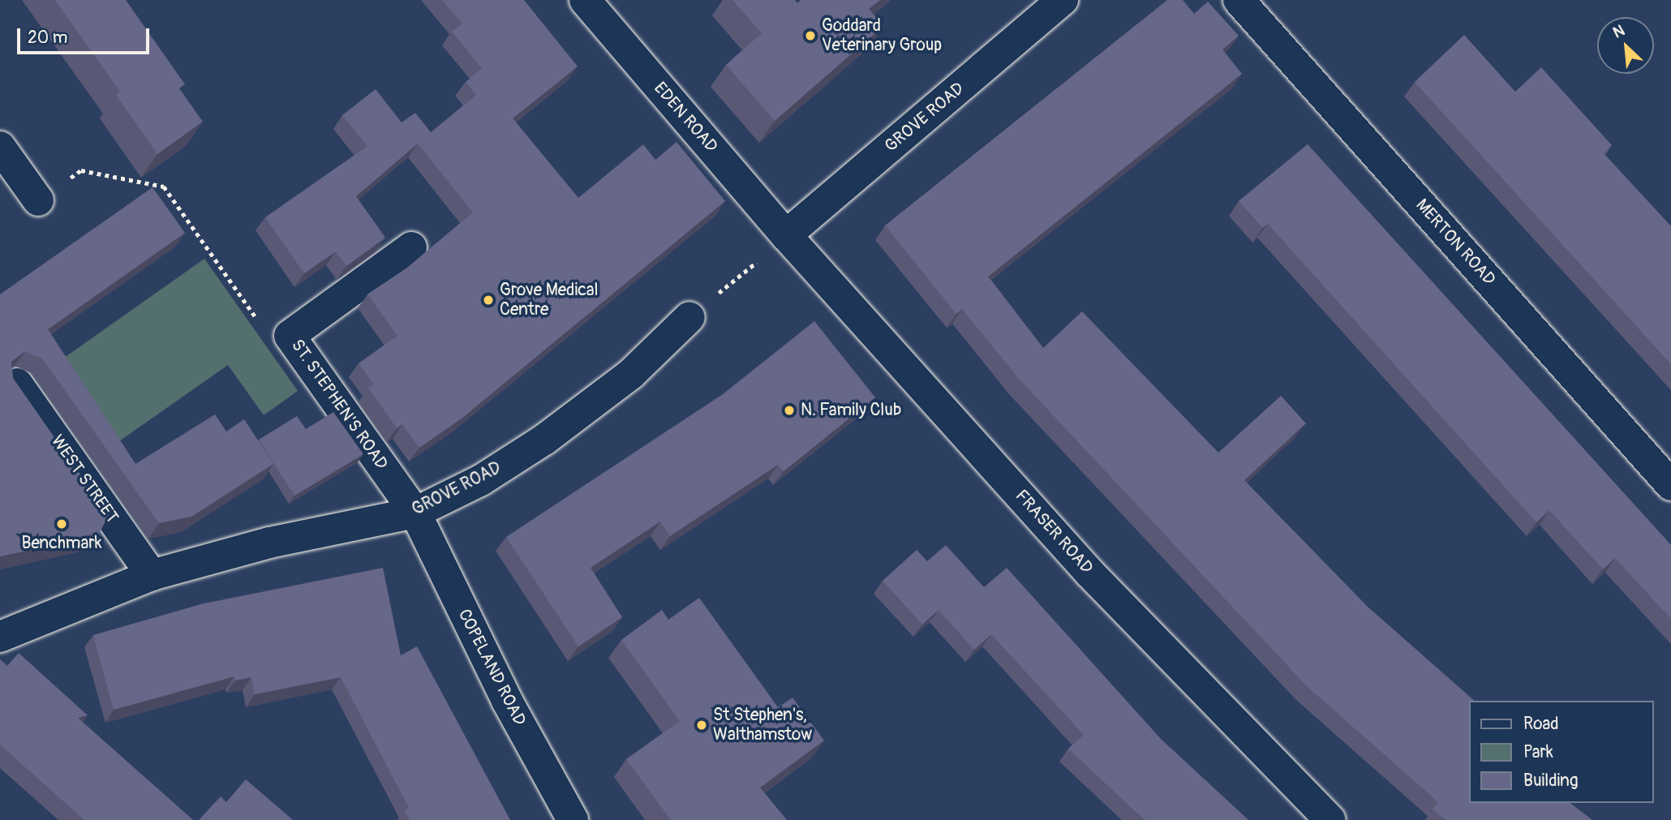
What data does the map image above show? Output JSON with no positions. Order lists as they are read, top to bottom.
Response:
{
  "streets": {
    "street": [
      "EDEN ROAD",
      "GROVE ROAD",
      "MERTON ROAD",
      "ST. STEPHEN'S ROAD",
      "WEST STREET",
      "FRASER ROAD",
      "COPELAND ROAD"
    ]
  },
  "crossings": [
    ["EDEN ROAD", "GROVE ROAD"],
    ["EDEN ROAD", "FRASER ROAD"],
    ["GROVE ROAD", "ST. STEPHEN'S ROAD"],
    ["GROVE ROAD", "WEST STREET"],
    ["GROVE ROAD", "FRASER ROAD"],
    ["GROVE ROAD", "COPELAND ROAD"],
    ["ST. STEPHEN'S ROAD", "COPELAND ROAD"]
  ],
  "places": [
    "Goddard Veterinary Group",
    "Grove Medical Centre",
    "N. Family Club",
    "Benchmark",
    "St Stephen's, Walthamstow"
  ],
  "legend": ["Road", "Park", "Building"],
  "scale_bar": "20 m",
  "north": "top left"
}
